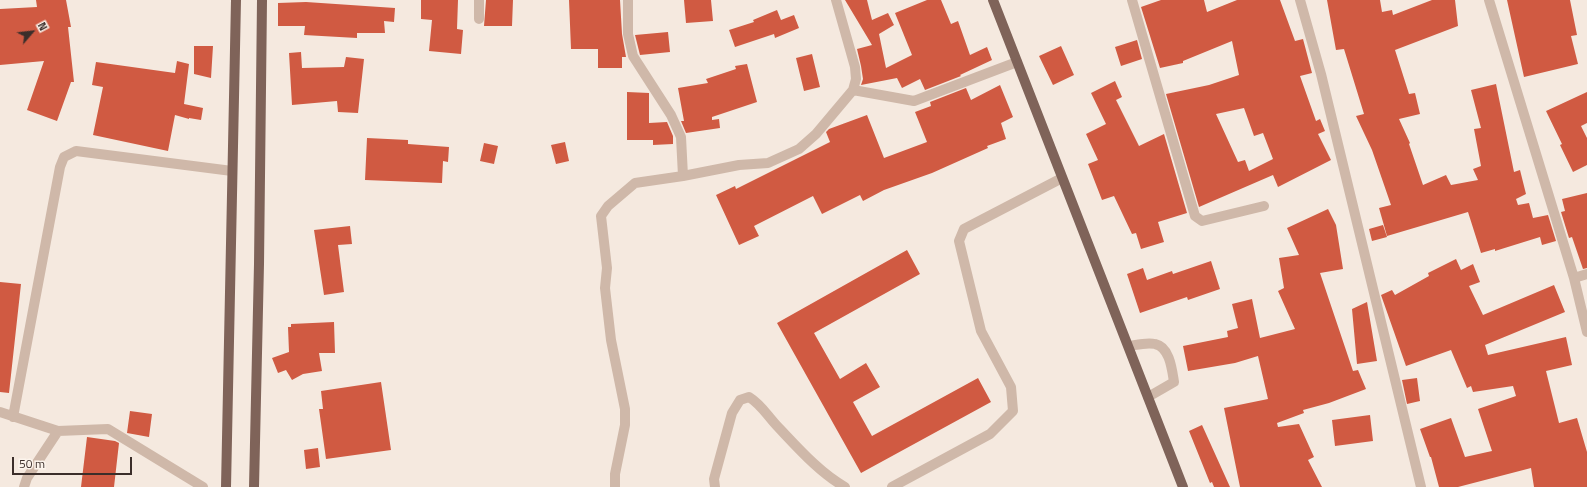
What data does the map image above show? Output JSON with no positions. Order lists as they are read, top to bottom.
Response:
{
  "scale_bar": "50 m",
  "north": "top right"
}
